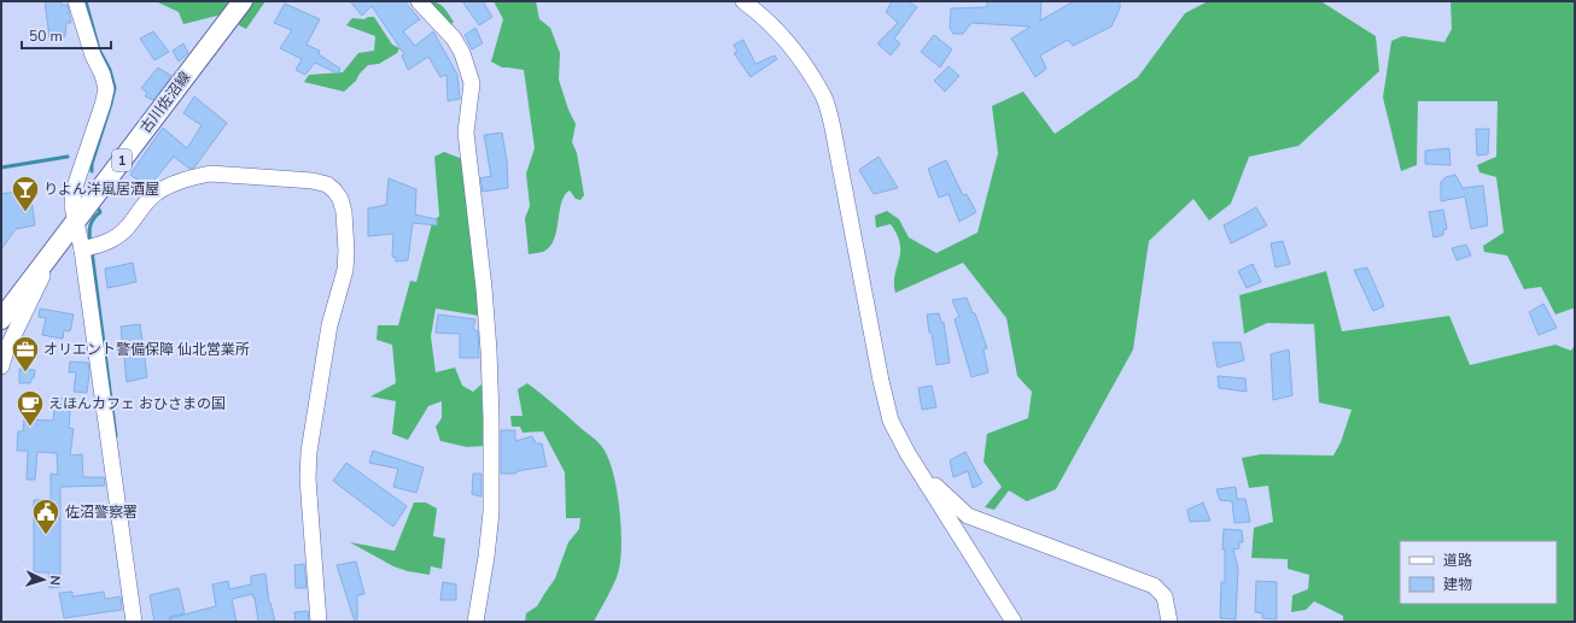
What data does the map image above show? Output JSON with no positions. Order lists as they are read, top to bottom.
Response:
{
  "streets": {
    "main road": ["古川佐沼線", "1"]
  },
  "places": {
    "bar": ["りよん洋風居酒屋"],
    "office": ["オリエント警備保障 仙北営業所"],
    "cafe": ["えほんカフェ おひさまの国"],
    "public building": ["佐沼警察署"]
  },
  "legend": ["道路", "建物"],
  "scale_bar": "50 m",
  "north": "right"
}
